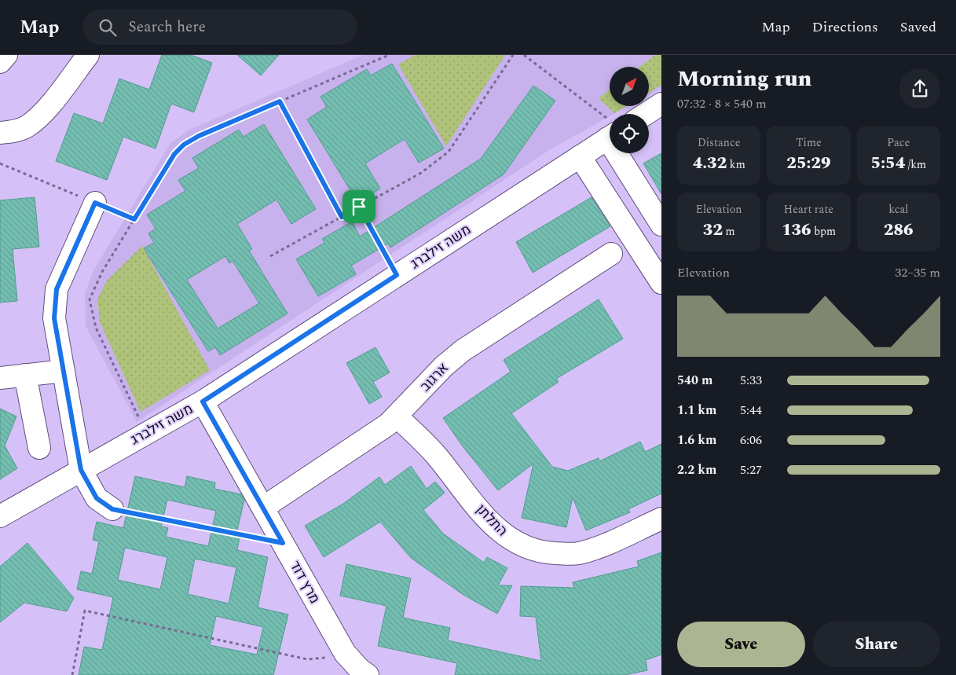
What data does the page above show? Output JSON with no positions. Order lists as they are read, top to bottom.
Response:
{
  "streets": {
    "street": [
      "משה זילברג",
      "ארגוב",
      "התלתן",
      "מרץ דוד"
    ]
  },
  "crossings": [
    ["משה זילברג", "מרץ דוד"],
    ["ארגוב", "התלתן"],
    ["ארגוב", "מרץ דוד"]
  ],
  "north": "top right",
  "page": {
    "header": "Map",
    "search": "Search here",
    "nav": ["Map", "Directions", "Saved"],
    "heading": ["Morning run", "07:32 · 8 × 540 m"],
    "stats": [
      ["Distance", "4.32 km"],
      ["Time", "25:29"],
      ["Pace", "5:54 /km"],
      ["Elevation", "32 m"],
      ["Heart rate", "136 bpm"],
      ["kcal", "286"]
    ],
    "chart": ["Elevation", "32–35 m"],
    "list": [
      {
        "name": "540 m",
        "note": "5:33"
      },
      {
        "name": "1.1 km",
        "note": "5:44"
      },
      {
        "name": "1.6 km",
        "note": "6:06"
      },
      {
        "name": "2.2 km",
        "note": "5:27"
      }
    ],
    "buttons": ["Save", "Share"]
  }
}
